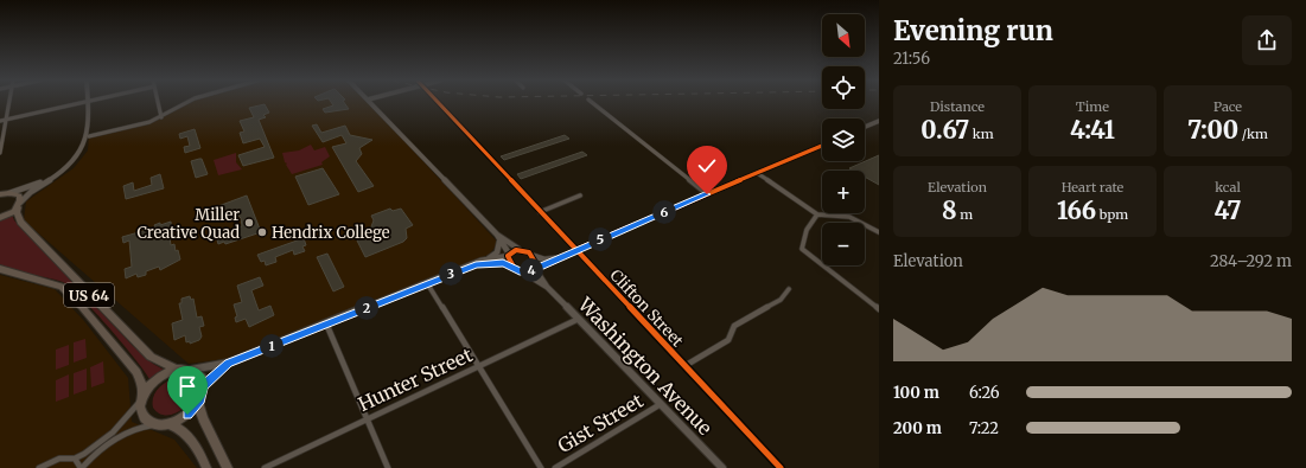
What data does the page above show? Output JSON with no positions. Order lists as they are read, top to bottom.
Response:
{
  "streets": {
    "main road": ["US 64"],
    "street": [
      "Clifton Street",
      "Washington Avenue",
      "Hunter Street",
      "Gist Street"
    ]
  },
  "crossings": [
    ["Washington Avenue", "Hunter Street"],
    ["Washington Avenue", "Gist Street"]
  ],
  "places": ["Miller Creative Quad", "Hendrix College"],
  "north": "bottom right",
  "page": {
    "heading": ["Evening run", "21:56"],
    "map_buttons": ["+", "−"],
    "stats": [
      ["Distance", "0.67 km"],
      ["Time", "4:41"],
      ["Pace", "7:00 /km"],
      ["Elevation", "8 m"],
      ["Heart rate", "166 bpm"],
      ["kcal", "47"]
    ],
    "pins": [
      "6",
      "5",
      "4",
      "3",
      "2",
      "1"
    ],
    "chart": ["Elevation", "284–292 m"],
    "list": [
      {
        "name": "100 m",
        "note": "6:26"
      },
      {
        "name": "200 m",
        "note": "7:22"
      }
    ]
  }
}
